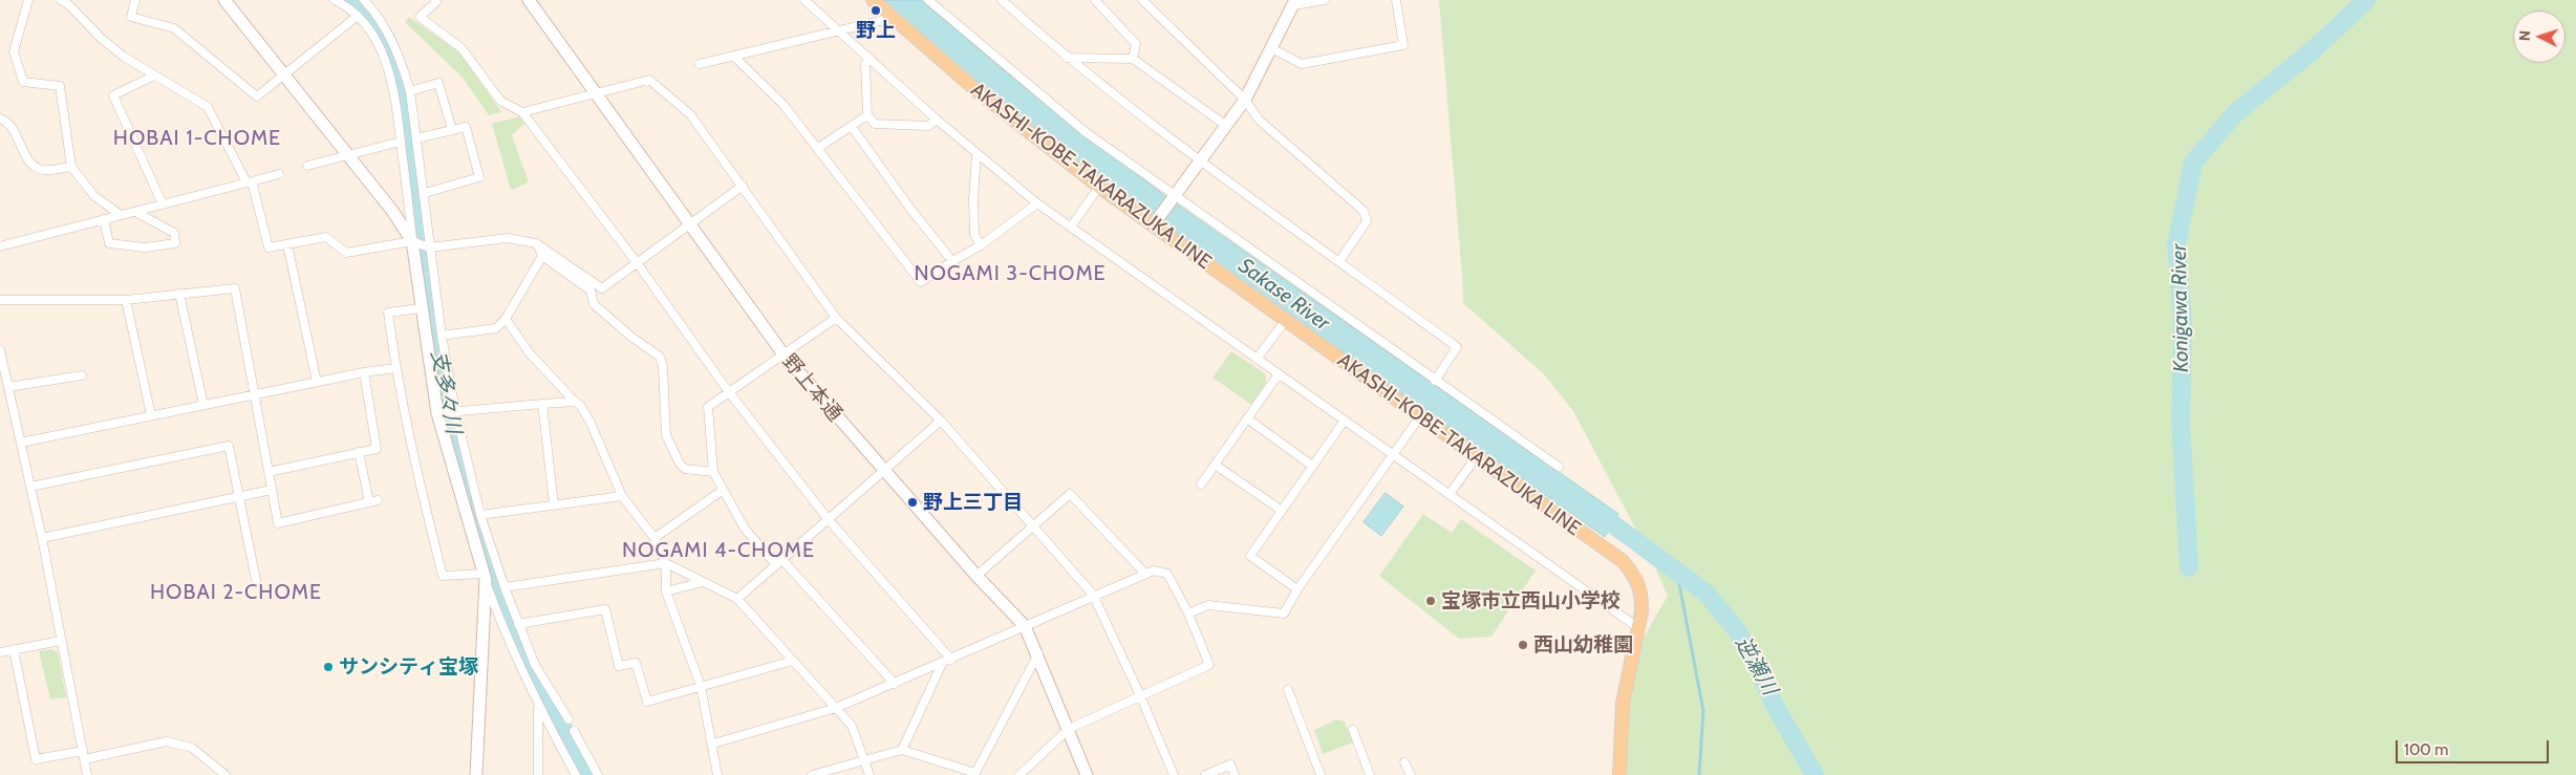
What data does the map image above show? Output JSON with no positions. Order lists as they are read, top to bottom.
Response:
{
  "streets": {
    "main road": ["AKASHI-KOBE-TAKARAZUKA LINE"],
    "street": ["野上本通"]
  },
  "districts": [
    "HOBAI 1-CHOME",
    "NOGAMI 3-CHOME",
    "NOGAMI 4-CHOME",
    "HOBAI 2-CHOME"
  ],
  "water": [
    "Sakase River",
    "Konigawa River",
    "支多々川",
    "逆瀬川"
  ],
  "places": [
    "野上",
    "野上三丁目",
    "宝塚市立西山小学校",
    "西山幼稚園",
    "サンシティ宝塚"
  ],
  "scale_bar": "100 m",
  "north": "left"
}
